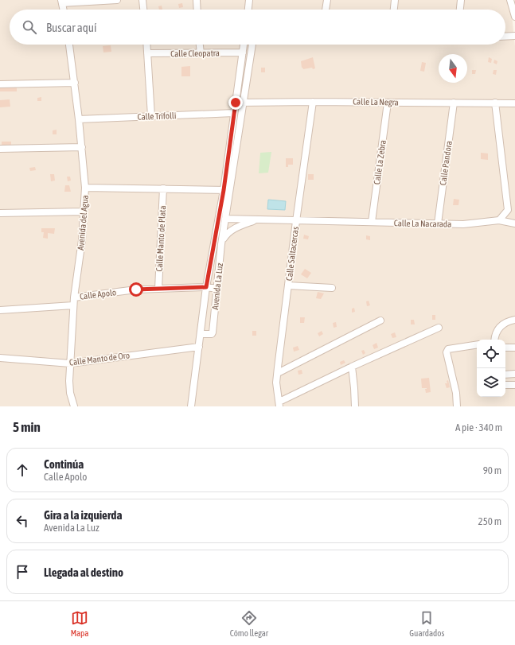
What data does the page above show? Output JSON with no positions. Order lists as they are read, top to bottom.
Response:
{
  "streets": {
    "street": [
      "Calle Cleopatra",
      "Calle La Negra",
      "Calle Trifolli",
      "Calle La Zebra",
      "Calle Pandora",
      "Avenida del Agua",
      "Calle La Nacarada",
      "Calle Manto de Plata",
      "Calle Saltacercas",
      "Avenida La Luz",
      "Calle Apolo",
      "Calle Manto de Oro"
    ]
  },
  "crossings": [
    ["Calle Cleopatra", "Avenida La Luz"],
    ["Calle La Negra", "Calle La Zebra"],
    ["Calle La Negra", "Calle Pandora"],
    ["Calle La Negra", "Calle Saltacercas"],
    ["Calle La Negra", "Avenida La Luz"],
    ["Calle Trifolli", "Avenida del Agua"],
    ["Calle Trifolli", "Avenida La Luz"],
    ["Calle La Zebra", "Calle La Nacarada"],
    ["Calle Pandora", "Calle La Nacarada"],
    ["Avenida del Agua", "Calle Apolo"],
    ["Avenida del Agua", "Calle Manto de Oro"],
    ["Calle La Nacarada", "Calle Saltacercas"],
    ["Calle La Nacarada", "Avenida La Luz"],
    ["Calle Manto de Plata", "Calle Apolo"],
    ["Avenida La Luz", "Calle Apolo"],
    ["Avenida La Luz", "Calle Manto de Oro"]
  ],
  "north": "bottom",
  "page": {
    "search": "Buscar aquí",
    "heading": ["5 min", "A pie · 340 m"],
    "list": [
      ["Continúa", "Calle Apolo", "90 m"],
      ["Gira a la izquierda", "Avenida La Luz", "250 m"],
      "Llegada al destino"
    ],
    "nav": ["Mapa", "Cómo llegar", "Guardados"]
  }
}
